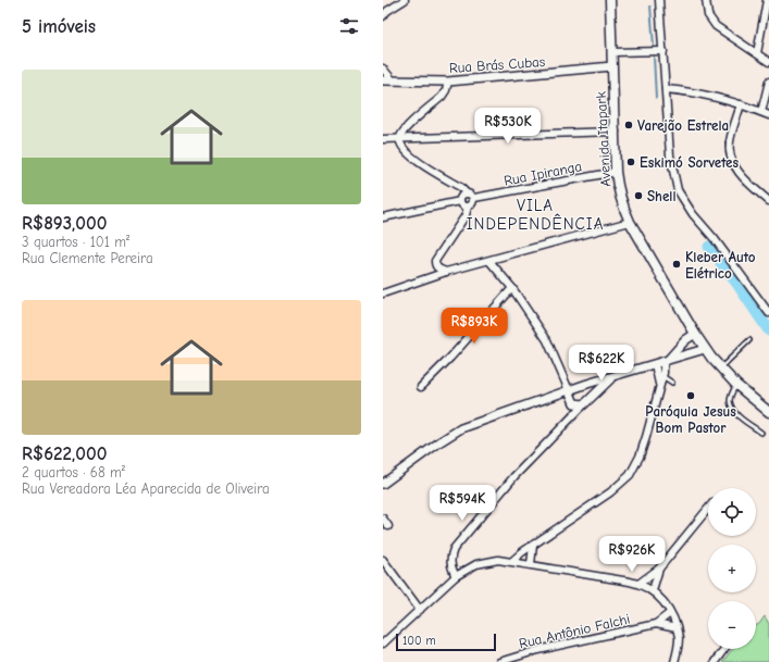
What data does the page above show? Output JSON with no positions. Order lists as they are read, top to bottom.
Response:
{
  "streets": {
    "main road": ["Avenida Itapark"],
    "street": ["Rua Brás Cubas", "Rua Ipiranga", "Rua Antônio Falchi"]
  },
  "crossings": [
    ["Rua Brás Cubas", "Avenida Itapark"],
    ["Avenida Itapark", "Rua Ipiranga"]
  ],
  "districts": ["VILA INDEPENDÊNCIA"],
  "places": [
    "Varejão Estrela",
    "Eskimó Sorvetes",
    "Shell",
    "Kleber Auto Elétrico",
    "Paróquia Jesus Bom Pastor"
  ],
  "scale_bar": "100 m",
  "page": {
    "heading": "5 imóveis",
    "list": [
      {
        "name": "R$893,000",
        "note": "3 quartos · 101 m² · Rua Clemente Pereira"
      },
      {
        "name": "R$622,000",
        "note": "2 quartos · 68 m² · Rua Vereadora Léa Aparecida de Oliveira"
      }
    ],
    "price": [
      "R$530K",
      "R$893K",
      "R$622K",
      "R$594K",
      "R$926K"
    ],
    "map_buttons": ["+", "−"],
    "scale": "100 m"
  }
}
